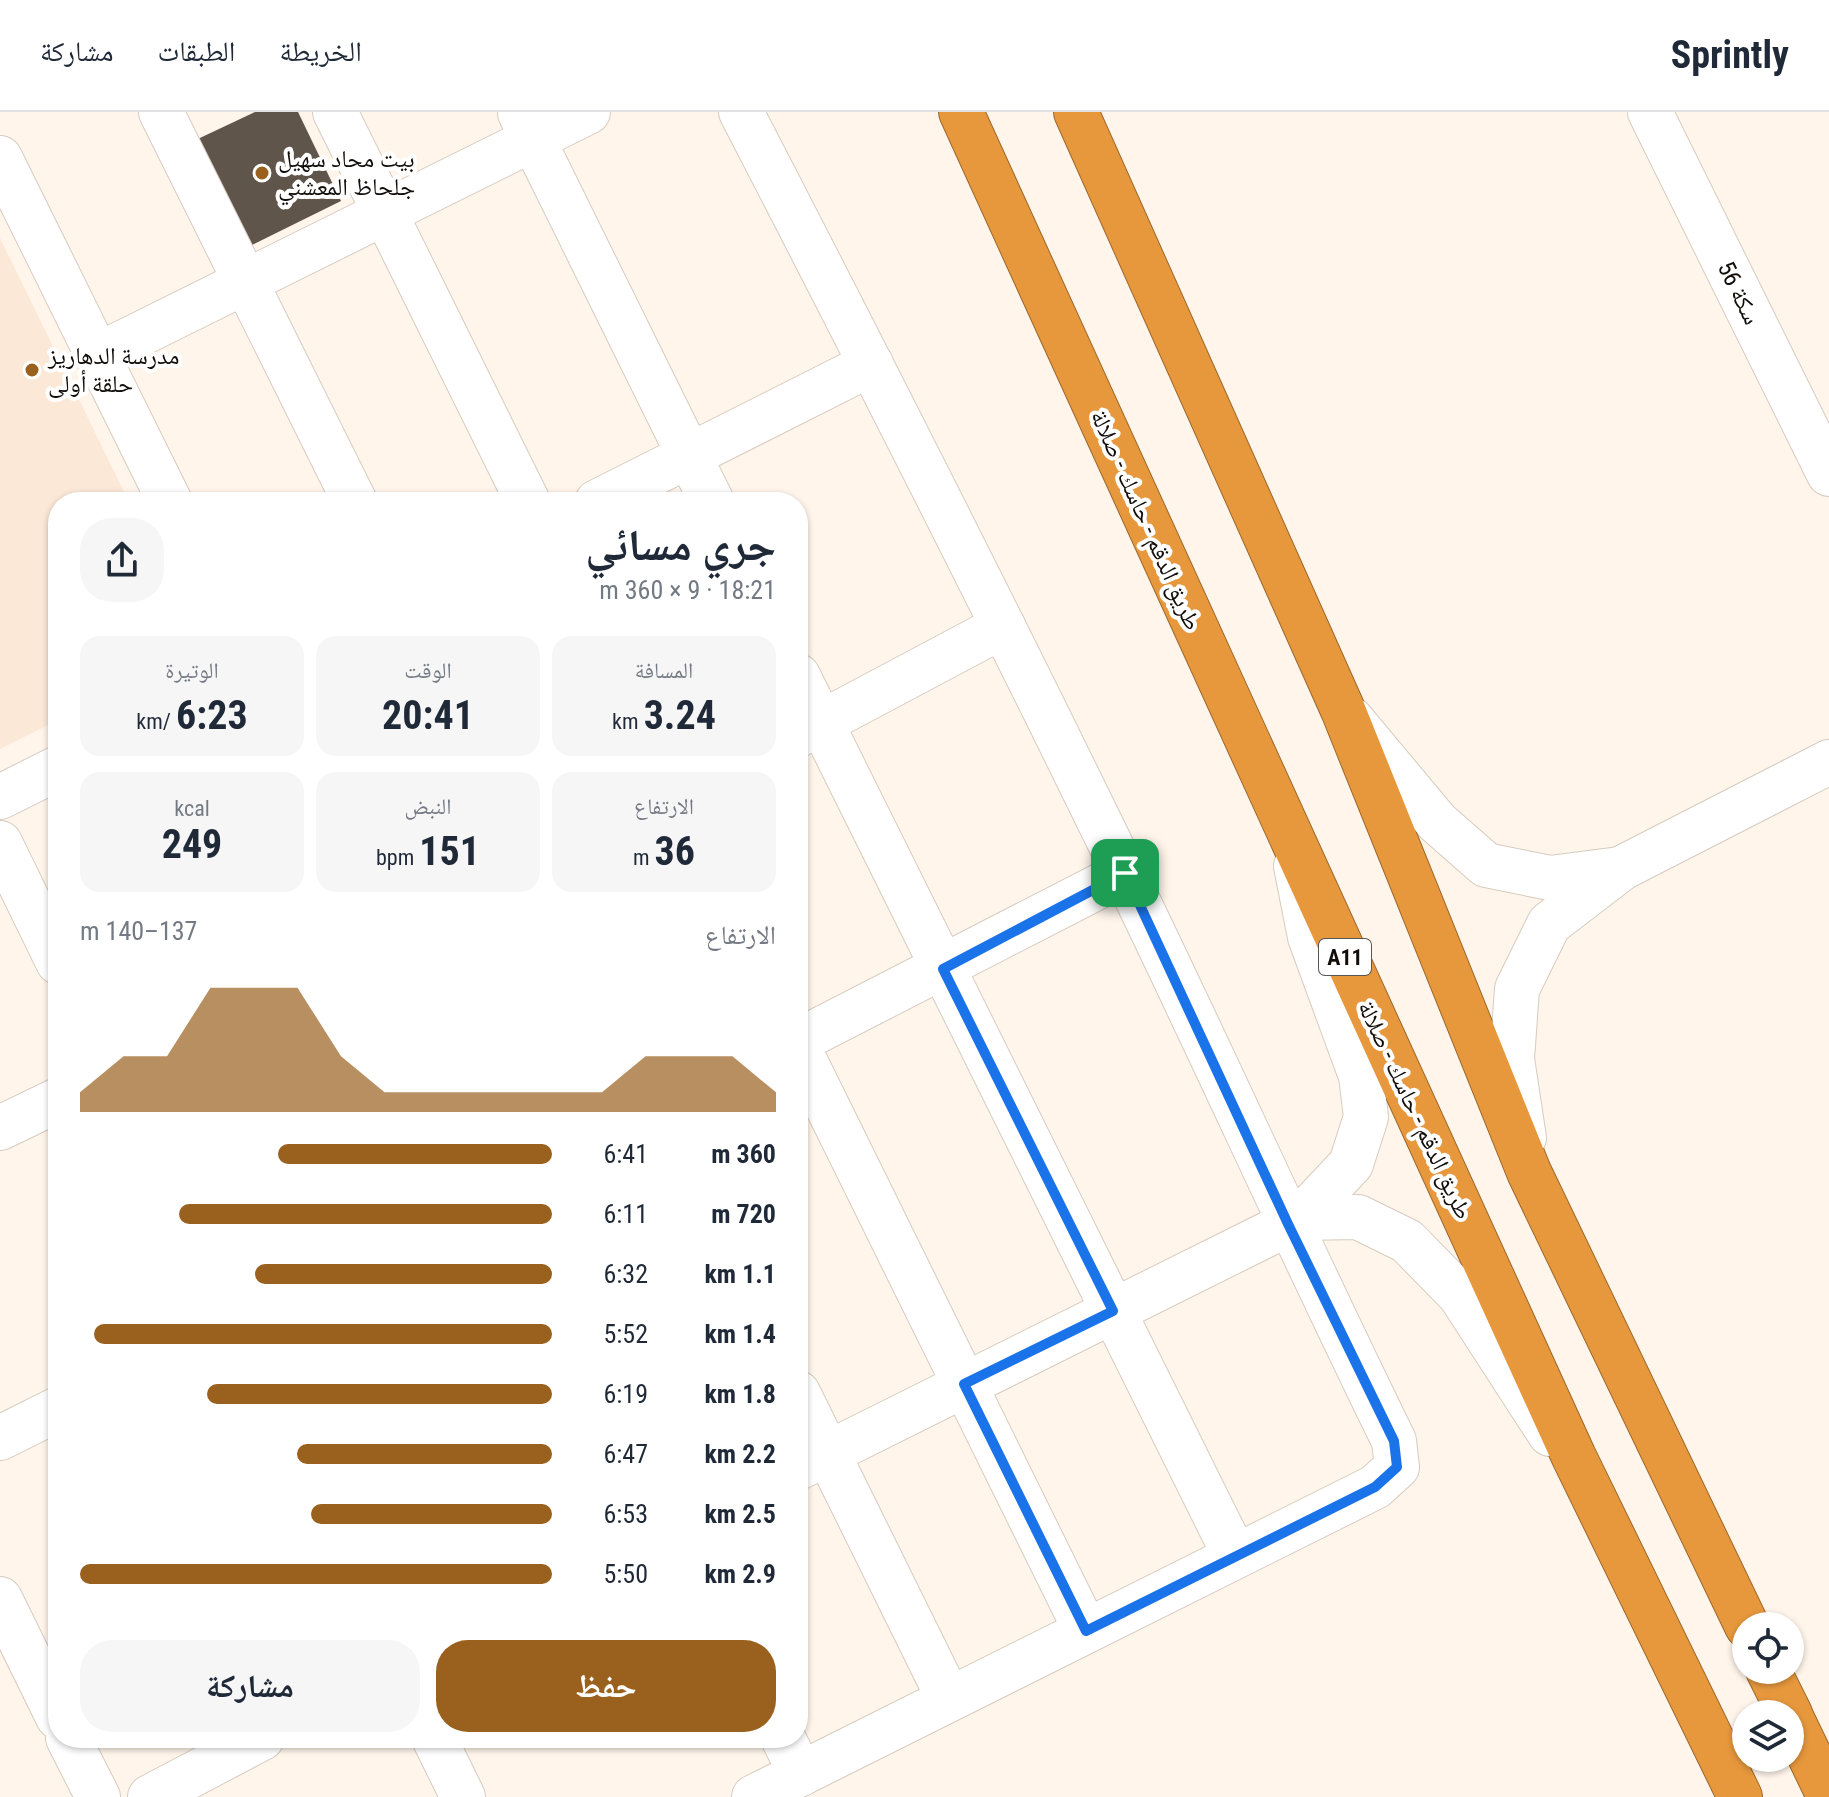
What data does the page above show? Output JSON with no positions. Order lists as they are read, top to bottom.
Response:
{
  "streets": {
    "highway": ["طريق الدقم - حاسك - صلالة", "A11"],
    "street": ["سكة 56"]
  },
  "places": ["بيت محاد سهيل جلحاظ المعشني", "مدرسة الدهاريز حلقة أولى"],
  "page": {
    "header": "Sprintly",
    "nav": ["الخريطة", "الطبقات", "مشاركة"],
    "heading": ["جري مسائي", "18:21 · 9 × 360 m"],
    "stats": [
      ["المسافة", "3.24 km"],
      ["الوقت", "20:41"],
      ["الوتيرة", "6:23 /km"],
      ["الارتفاع", "36 m"],
      ["النبض", "151 bpm"],
      ["kcal", "249"]
    ],
    "chart": ["الارتفاع", "137–140 m"],
    "list": [
      {
        "name": "360 m",
        "note": "6:41"
      },
      {
        "name": "720 m",
        "note": "6:11"
      },
      {
        "name": "1.1 km",
        "note": "6:32"
      },
      {
        "name": "1.4 km",
        "note": "5:52"
      },
      {
        "name": "1.8 km",
        "note": "6:19"
      },
      {
        "name": "2.2 km",
        "note": "6:47"
      },
      {
        "name": "2.5 km",
        "note": "6:53"
      },
      {
        "name": "2.9 km",
        "note": "5:50"
      }
    ],
    "buttons": ["حفظ", "مشاركة"]
  }
}
